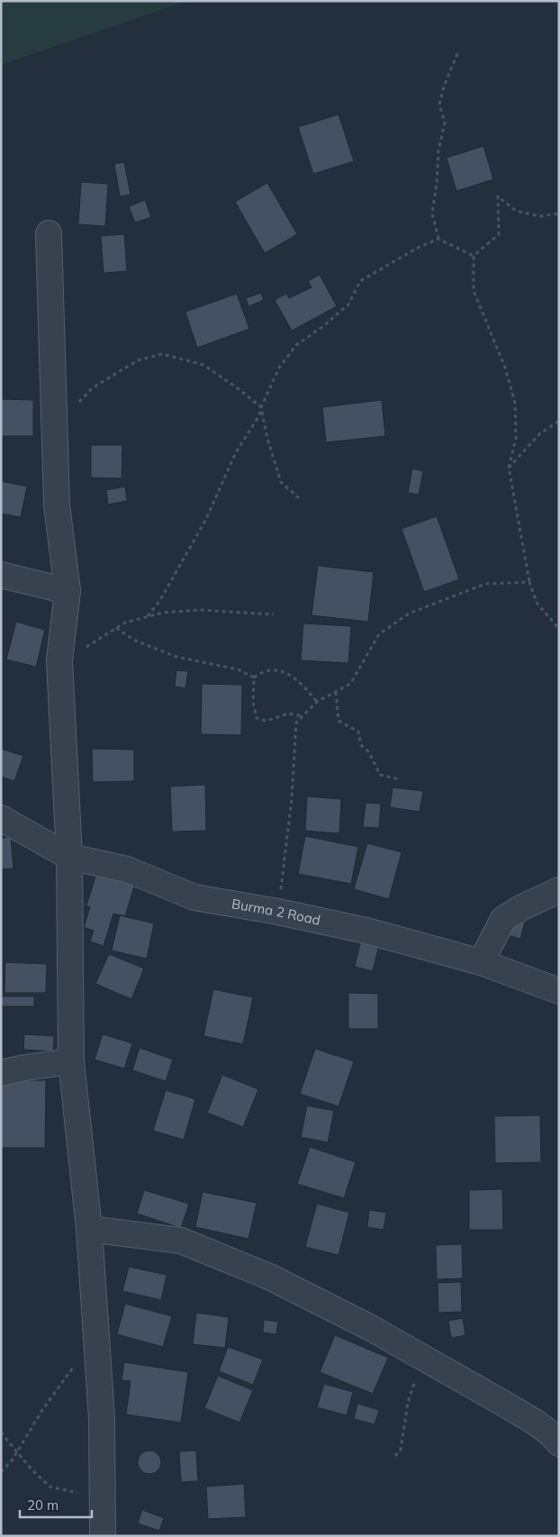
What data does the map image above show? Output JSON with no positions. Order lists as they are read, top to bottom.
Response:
{
  "streets": {
    "street": ["Burma 2 Road"]
  },
  "scale_bar": "20 m"
}
